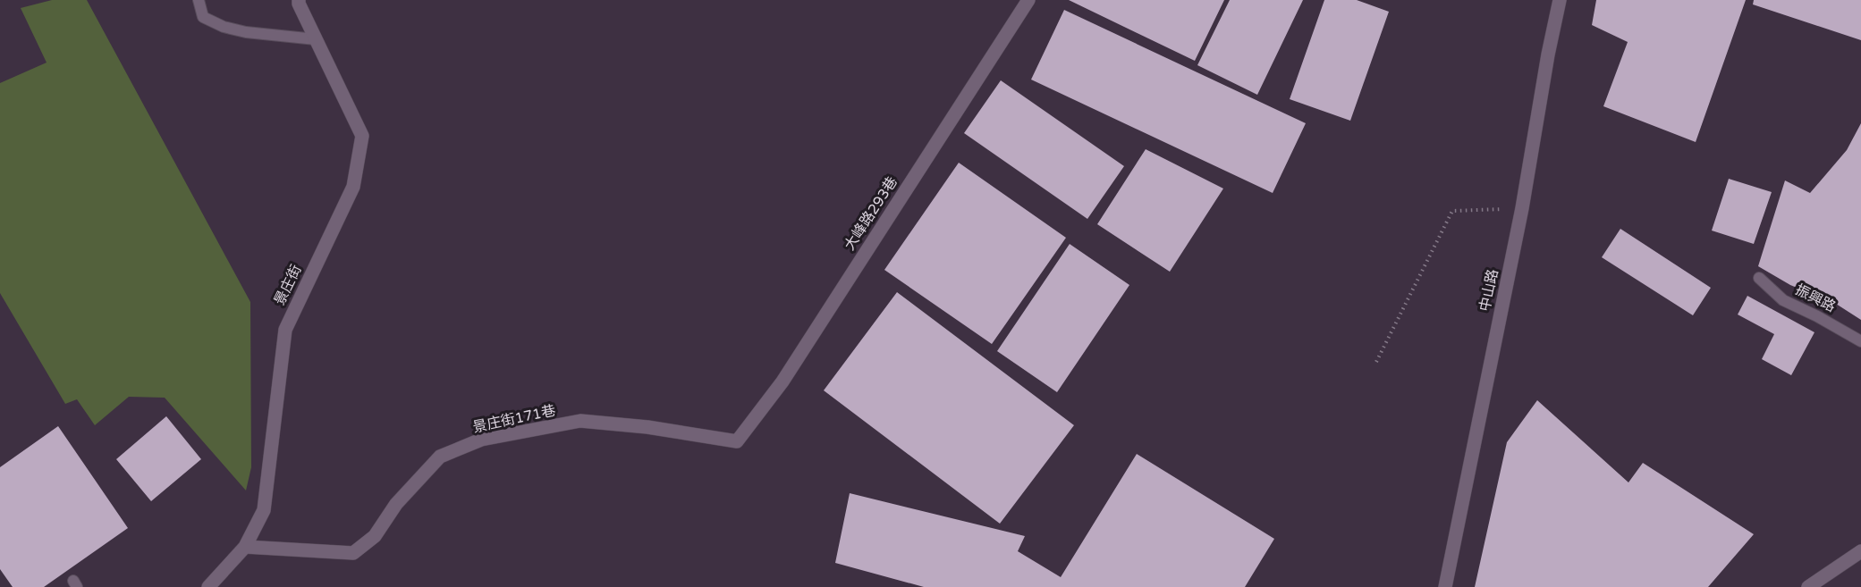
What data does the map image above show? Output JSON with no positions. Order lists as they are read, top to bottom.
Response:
{
  "streets": {
    "street": [
      "大峰路293巷",
      "景庄街",
      "中山路",
      "景庄街171巷"
    ],
    "lane": ["振興路"]
  },
  "crossings": [
    ["大峰路293巷", "景庄街171巷"],
    ["景庄街", "景庄街171巷"]
  ]
}
